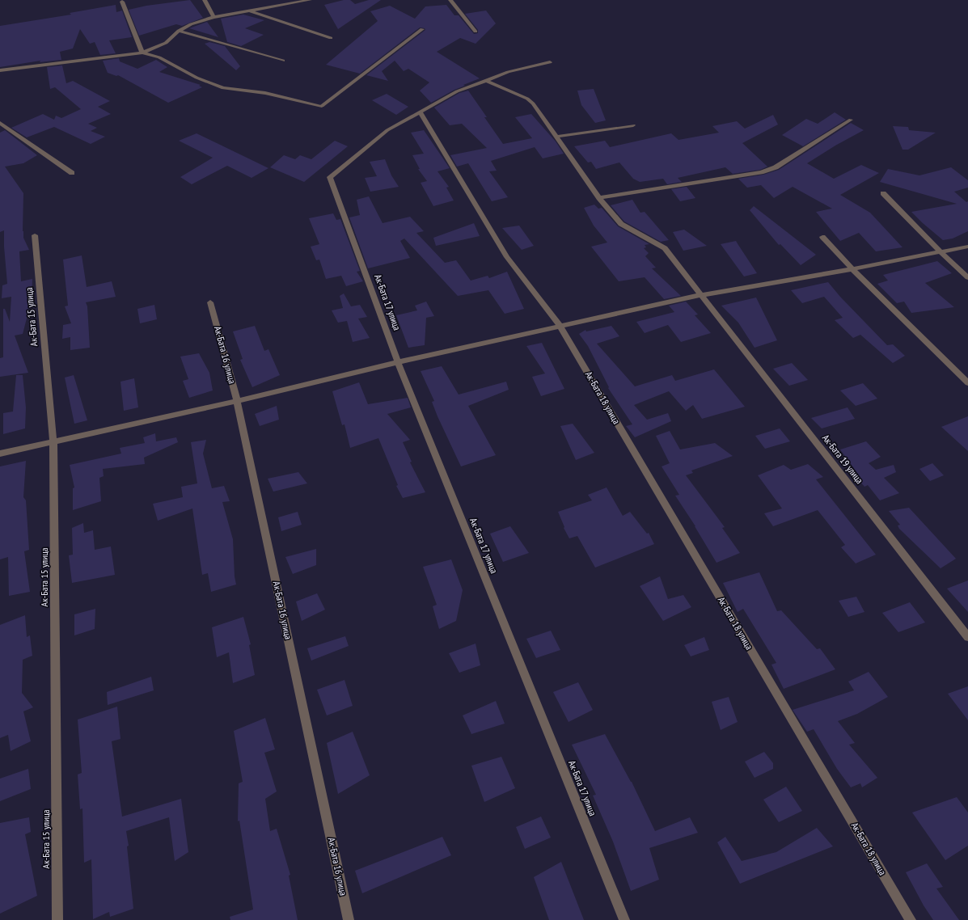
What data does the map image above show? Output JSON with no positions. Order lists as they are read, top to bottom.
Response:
{
  "streets": {
    "street": [
      "Ак-Бата 17 улица",
      "Ак-Бата 15 улица",
      "Ак-Бата 16 улица",
      "Ак-Бата 18 улица",
      "Ак-Бата 19 улица"
    ]
  },
  "crossings": [
    ["Ак-Бата 17 улица", "Ак-Бата 18 улица"]
  ]
}
